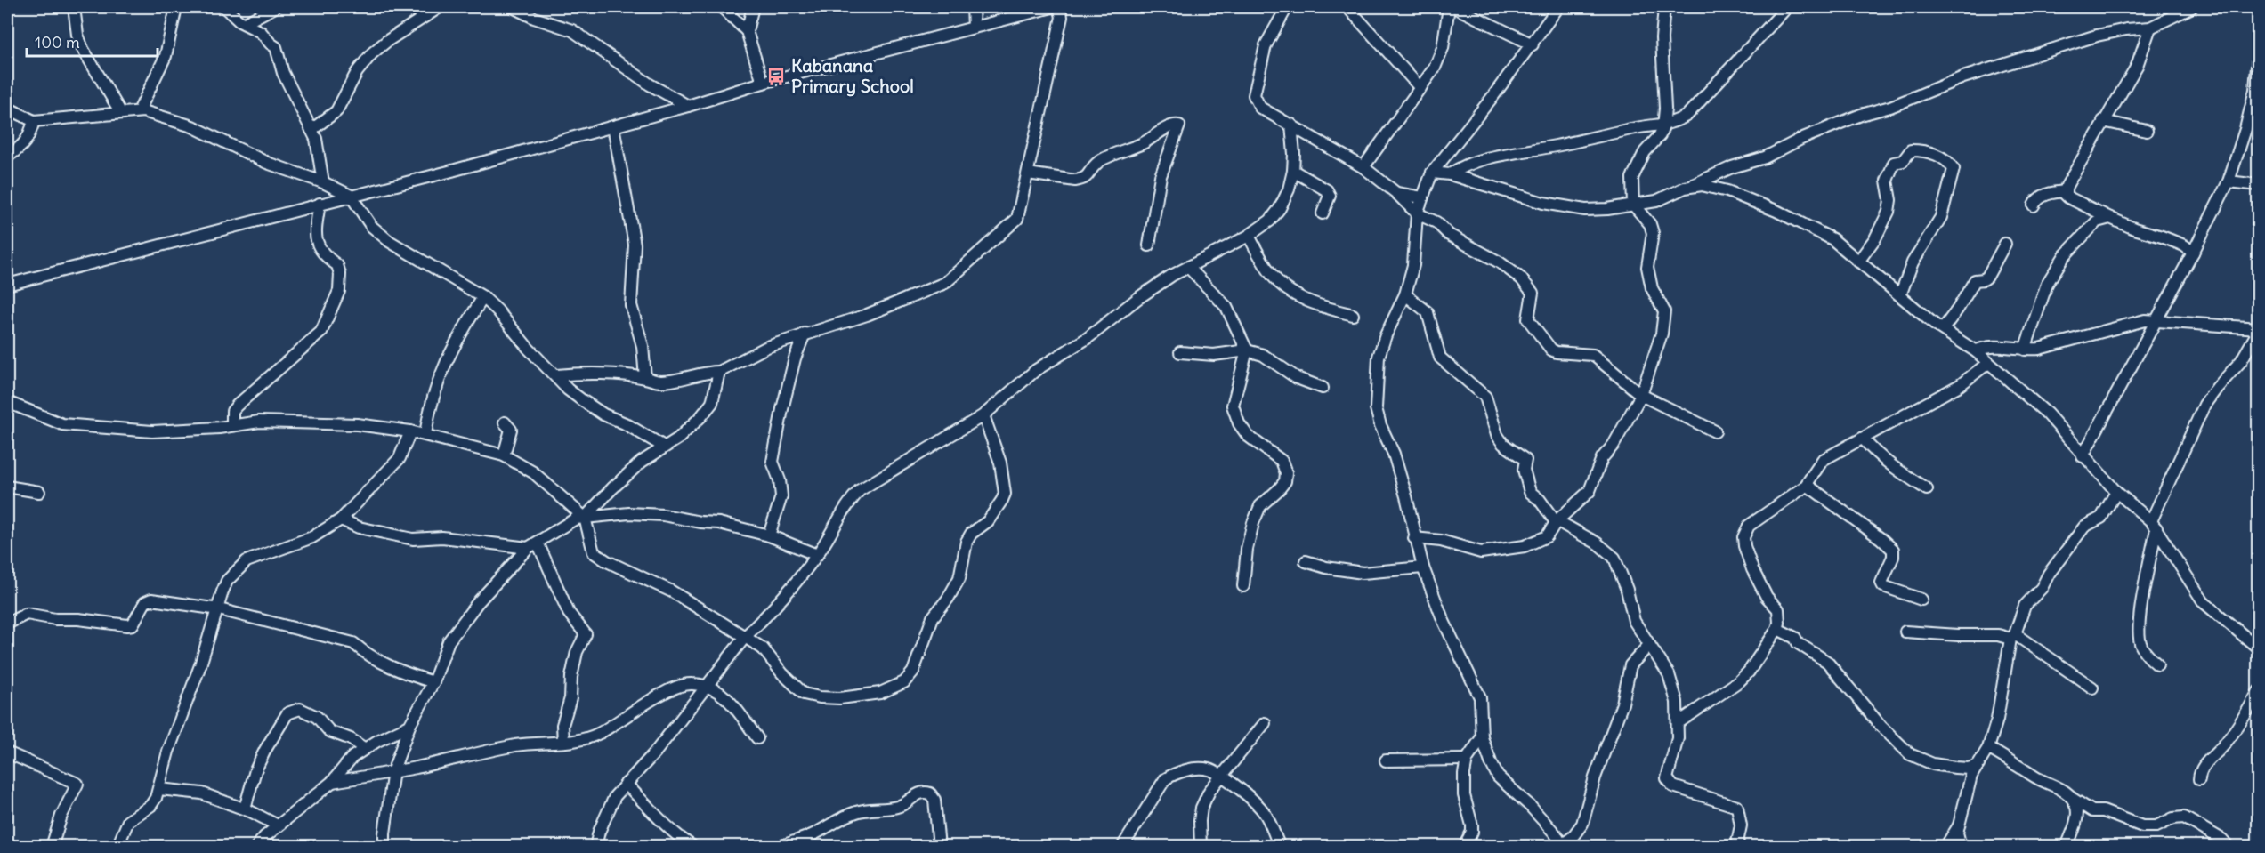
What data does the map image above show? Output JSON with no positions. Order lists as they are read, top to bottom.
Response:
{
  "places": {
    "bus stop": ["Kabanana Primary School"]
  },
  "scale_bar": "100 m"
}
